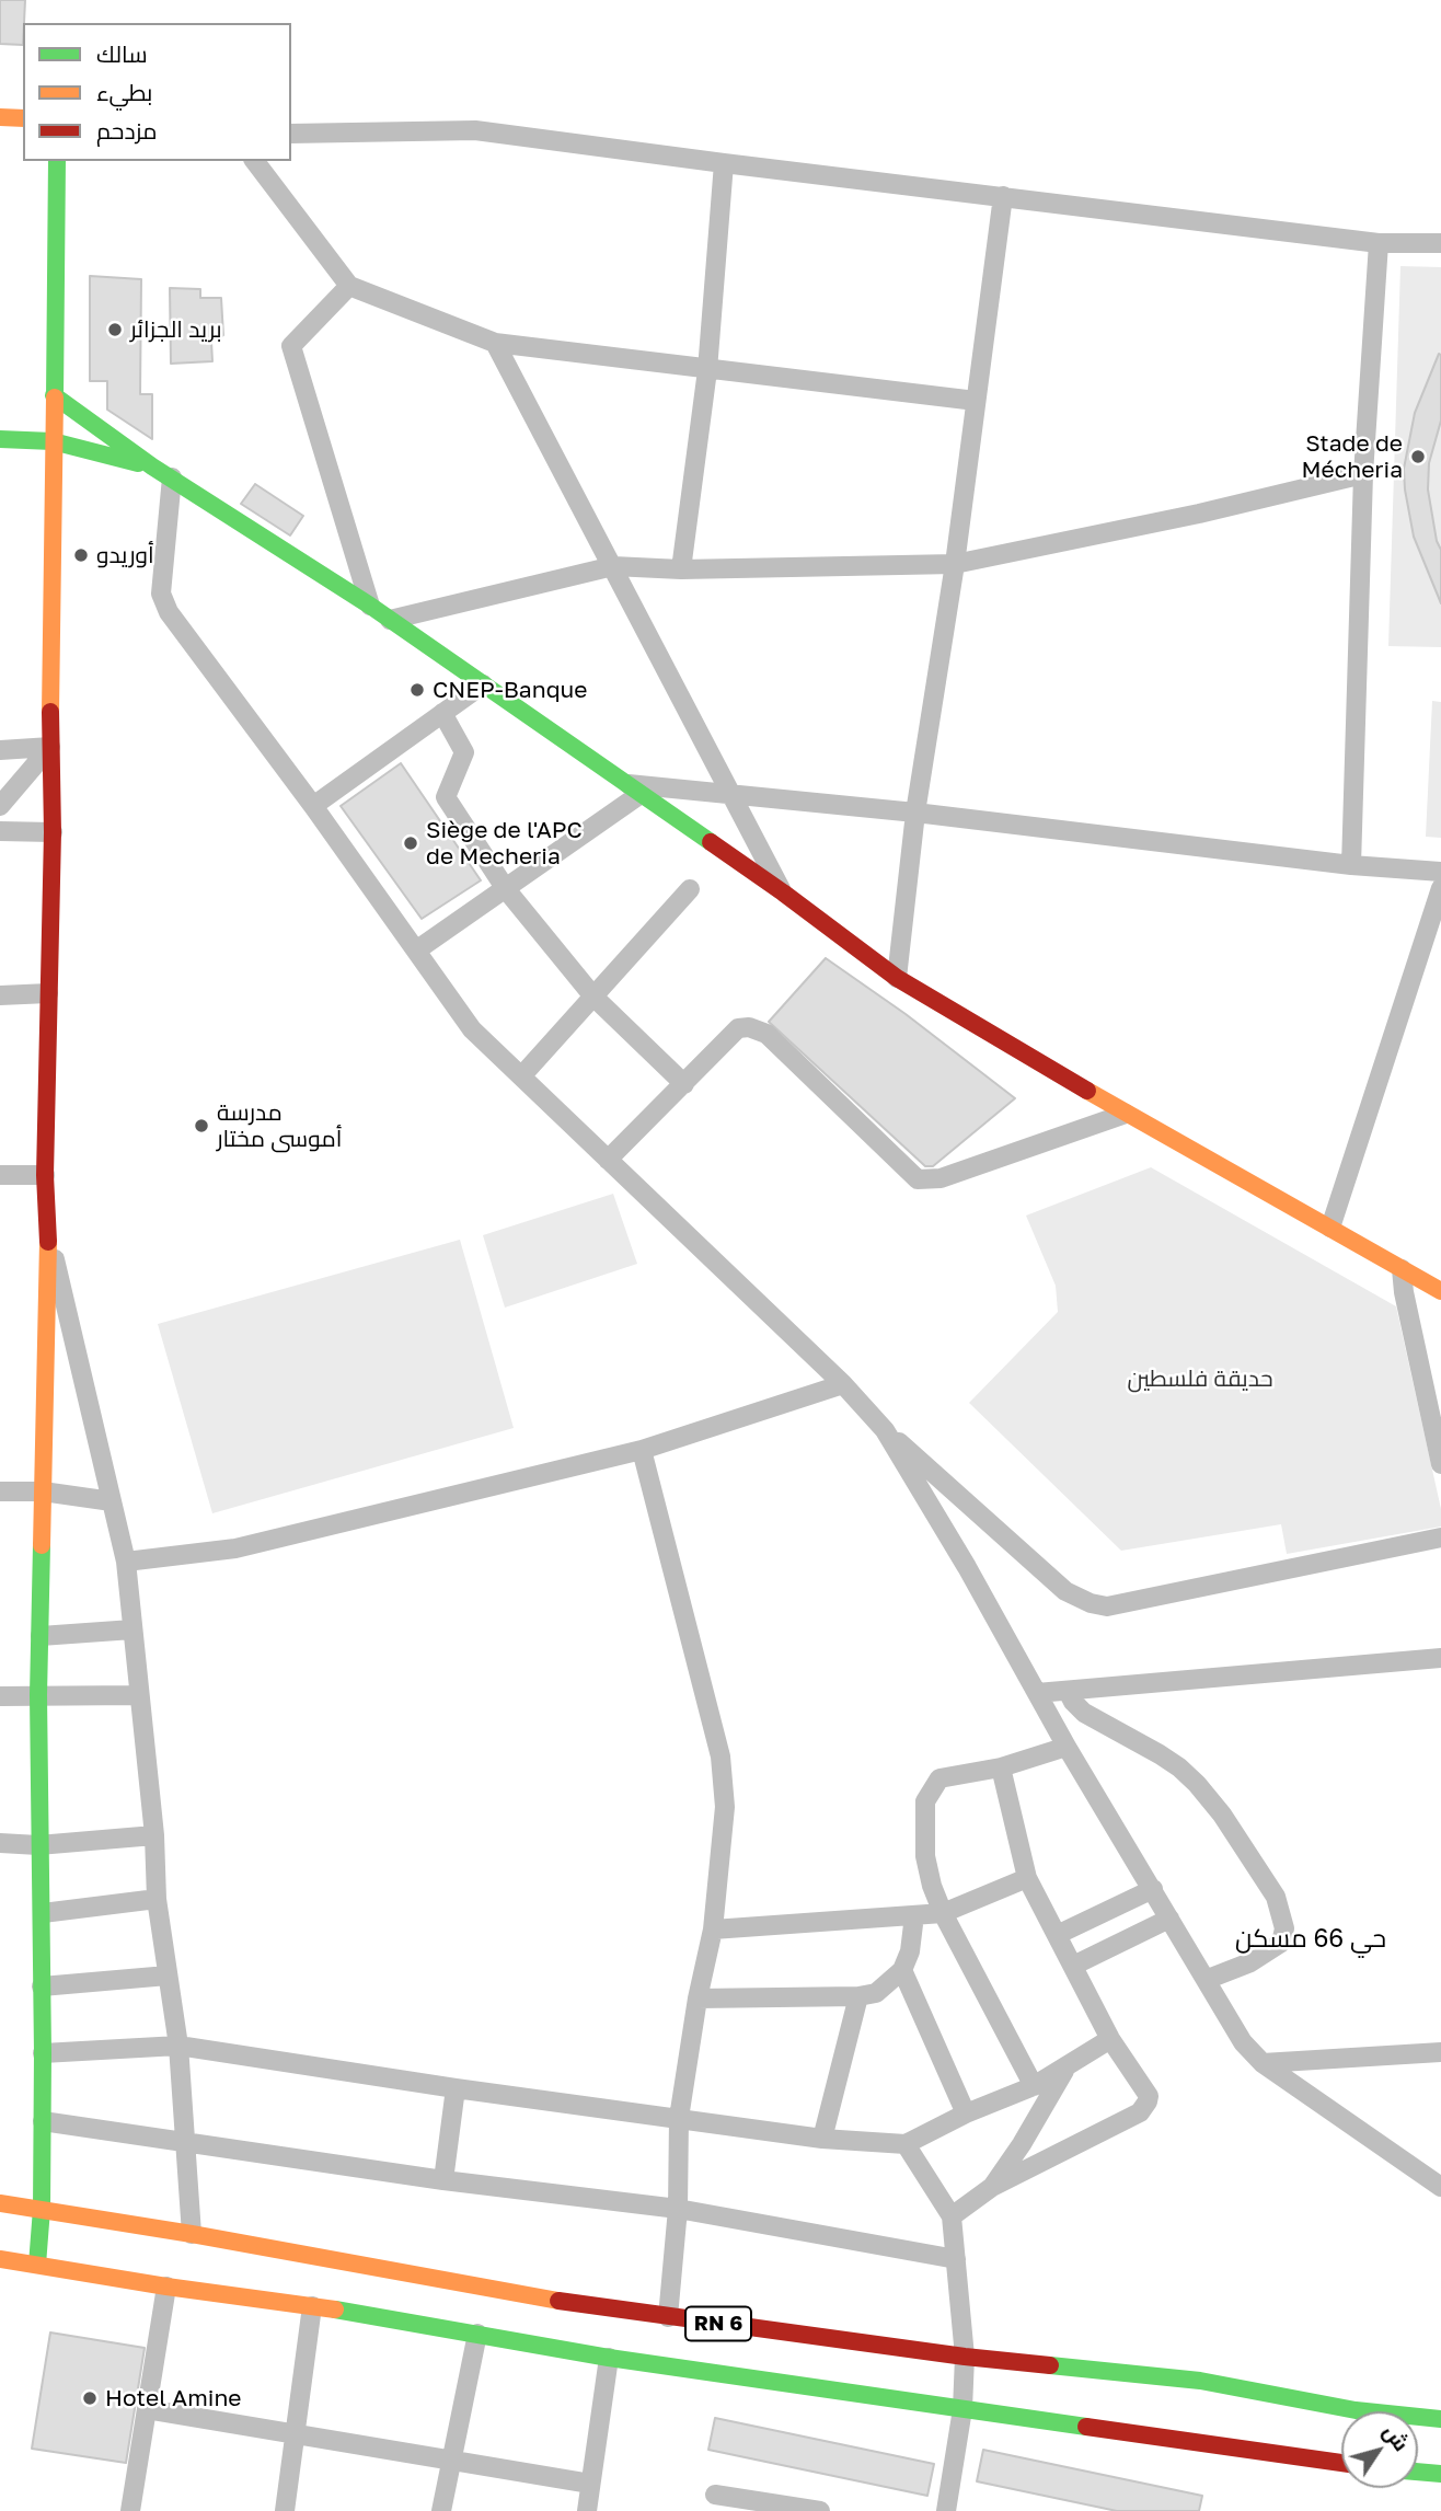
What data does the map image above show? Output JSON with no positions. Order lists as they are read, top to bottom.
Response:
{
  "streets": {
    "main road": ["RN 6"]
  },
  "districts": ["حي 66 مسكن"],
  "parks": ["حديقة فلسطين"],
  "places": [
    "بريد الجزائر",
    "Stade de Mécheria",
    "أوريدو",
    "CNEP-Banque",
    "Siège de l'APC de Mecheria",
    "مدرسة أموسى مختار",
    "Hotel Amine"
  ],
  "legend": ["سالك", "بطيء", "مزدحم"],
  "north": "top right"
}
